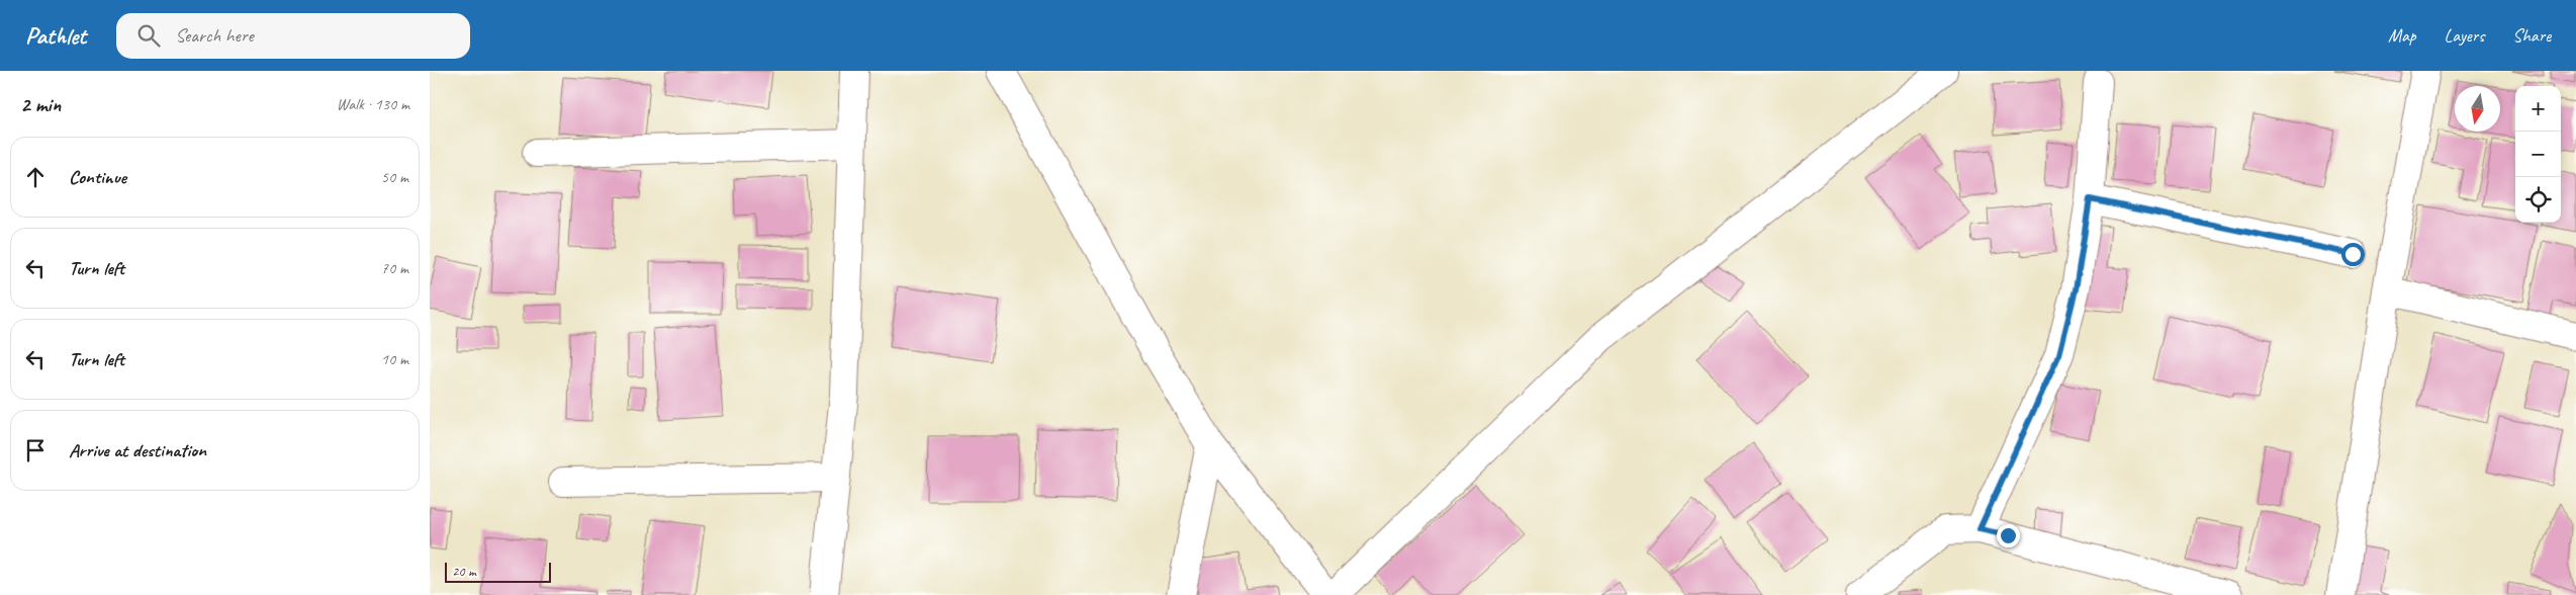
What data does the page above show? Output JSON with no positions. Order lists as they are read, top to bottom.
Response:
{
  "scale_bar": "20 m",
  "north": "bottom",
  "page": {
    "header": "Pathlet",
    "search": "Search here",
    "nav": ["Map", "Layers", "Share"],
    "heading": ["2 min", "Walk · 130 m"],
    "map_buttons": ["+", "−"],
    "list": [
      ["Continue", "50 m"],
      ["Turn left", "70 m"],
      ["Turn left", "10 m"],
      "Arrive at destination"
    ],
    "scale": "20 m"
  }
}
